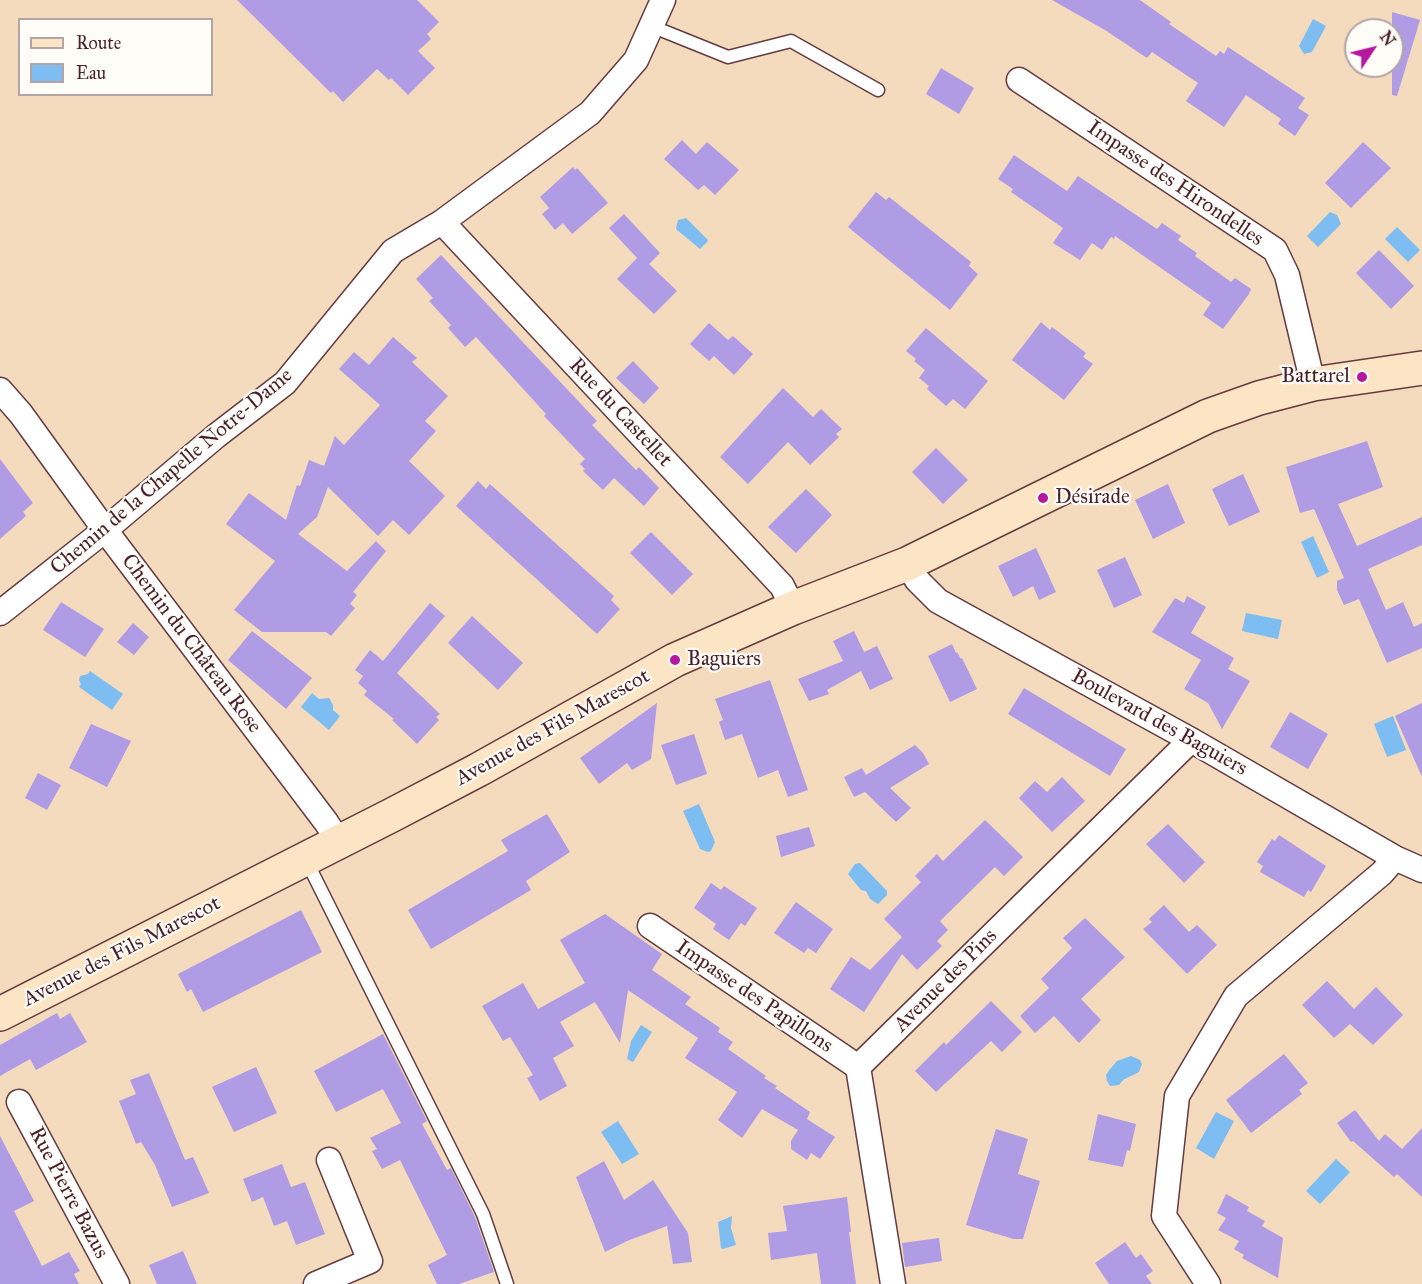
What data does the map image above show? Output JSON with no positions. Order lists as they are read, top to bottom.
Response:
{
  "streets": {
    "street": [
      "Impasse des Hirondelles",
      "Rue du Castellet",
      "Chemin de la Chapelle Notre-Dame",
      "Chemin du Château Rose",
      "Boulevard des Baguiers",
      "Avenue des Fils Marescot",
      "Avenue des Pins",
      "Impasse des Papillons",
      "Rue Pierre Bazus"
    ]
  },
  "crossings": [
    ["Impasse des Hirondelles", "Avenue des Fils Marescot"],
    ["Rue du Castellet", "Chemin de la Chapelle Notre-Dame"],
    ["Rue du Castellet", "Avenue des Fils Marescot"],
    ["Chemin de la Chapelle Notre-Dame", "Chemin du Château Rose"],
    ["Chemin du Château Rose", "Avenue des Fils Marescot"],
    ["Boulevard des Baguiers", "Avenue des Fils Marescot"],
    ["Boulevard des Baguiers", "Avenue des Pins"],
    ["Avenue des Pins", "Impasse des Papillons"]
  ],
  "places": ["Battarel", "Désirade", "Baguiers"],
  "legend": ["Route", "Eau"],
  "north": "top right"
}
